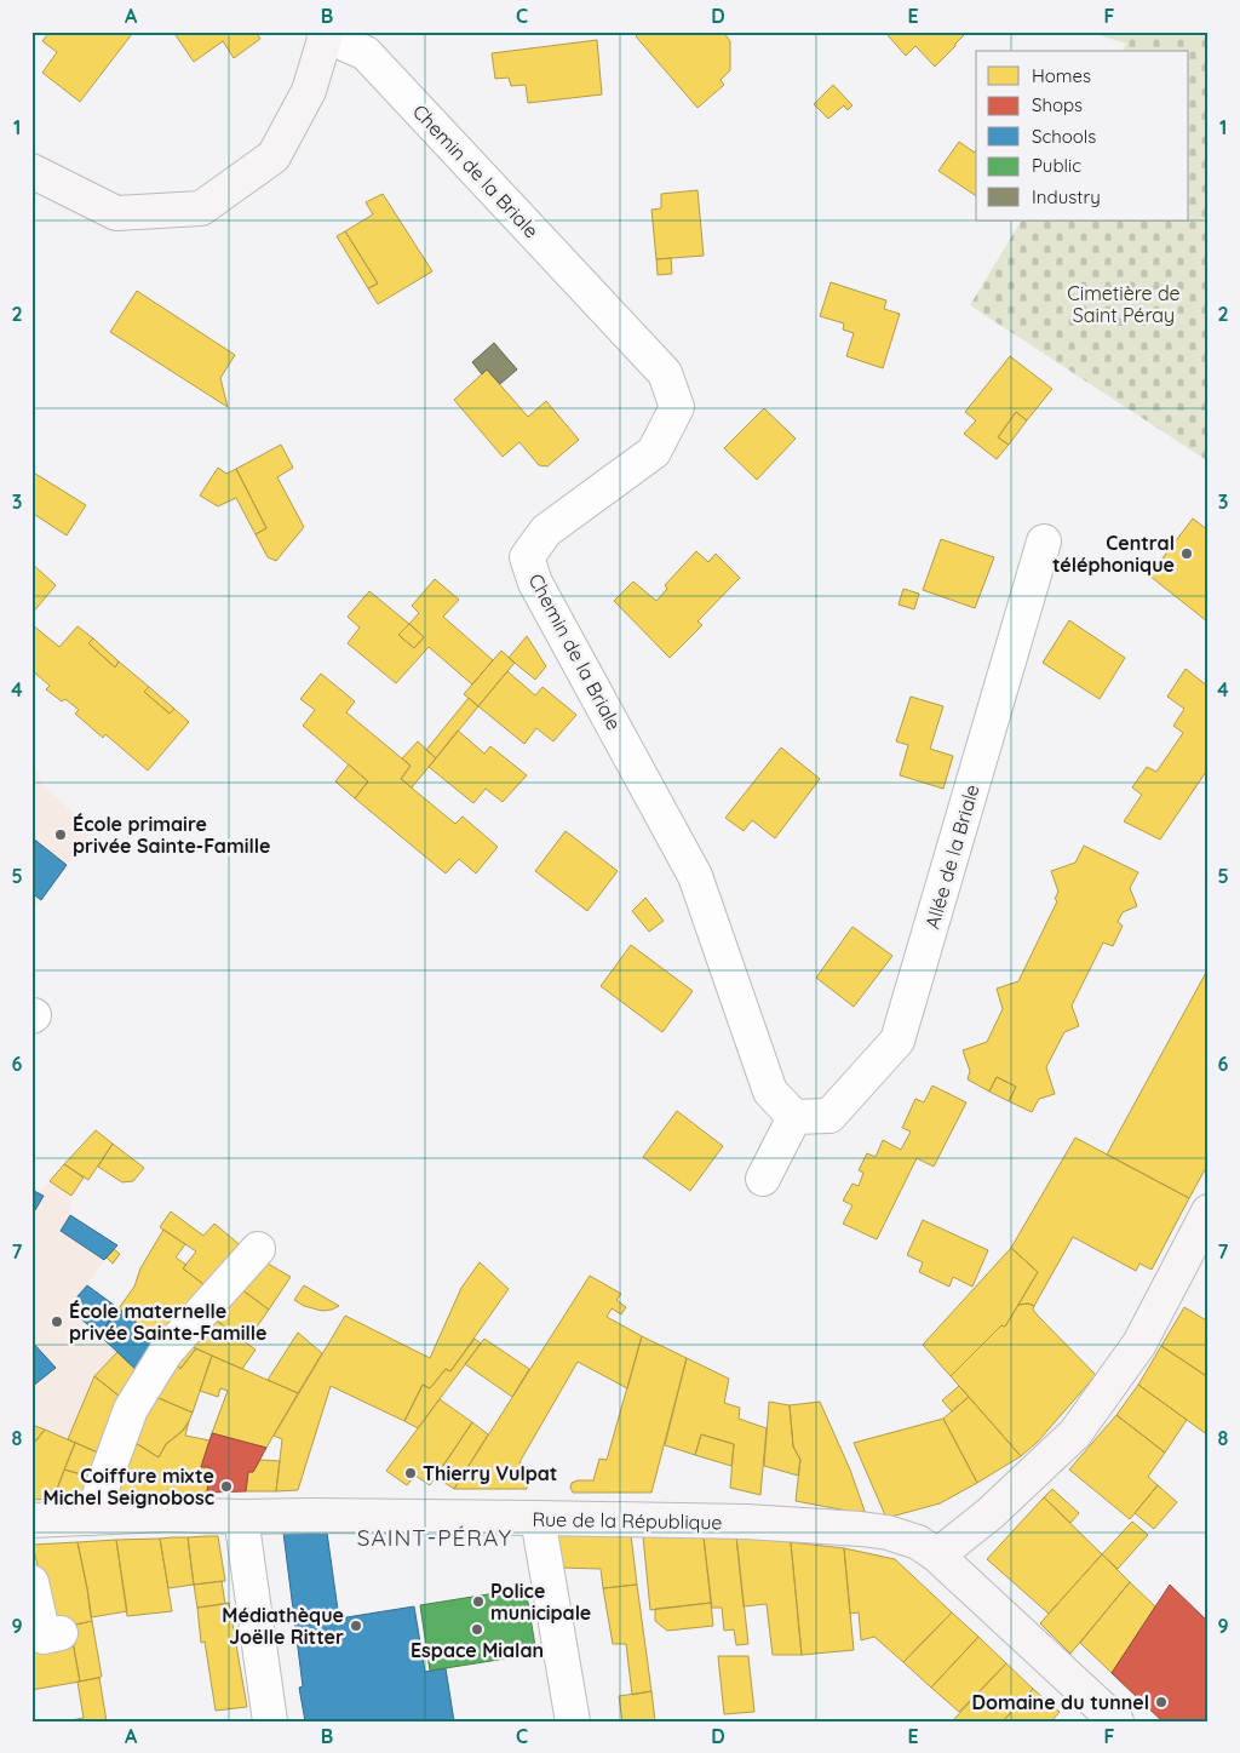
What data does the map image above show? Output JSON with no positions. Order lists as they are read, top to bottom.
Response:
{
  "streets": {
    "street": ["Chemin de la Briale", "Allée de la Briale", "Rue de la République"]
  },
  "crossings": [
    ["Chemin de la Briale", "Allée de la Briale"]
  ],
  "districts": ["SAINT-PÉRAY"],
  "parks": ["Cimetière de Saint Péray"],
  "places": [
    "Central téléphonique",
    "École primaire privée Sainte-Famille",
    "École maternelle privée Sainte-Famille",
    "Thierry Vulpat",
    "Coiffure mixte Michel Seignobosc",
    "Police municipale",
    "Médiathèque Joëlle Ritter",
    "Espace Mialan",
    "Domaine du tunnel"
  ],
  "legend": [
    "Homes",
    "Shops",
    "Schools",
    "Public",
    "Industry"
  ],
  "grid": {
    "columns": [
      "A",
      "B",
      "C",
      "D",
      "E",
      "F"
    ],
    "rows": [
      "1",
      "2",
      "3",
      "4",
      "5",
      "6",
      "7",
      "8",
      "9"
    ]
  }
}
